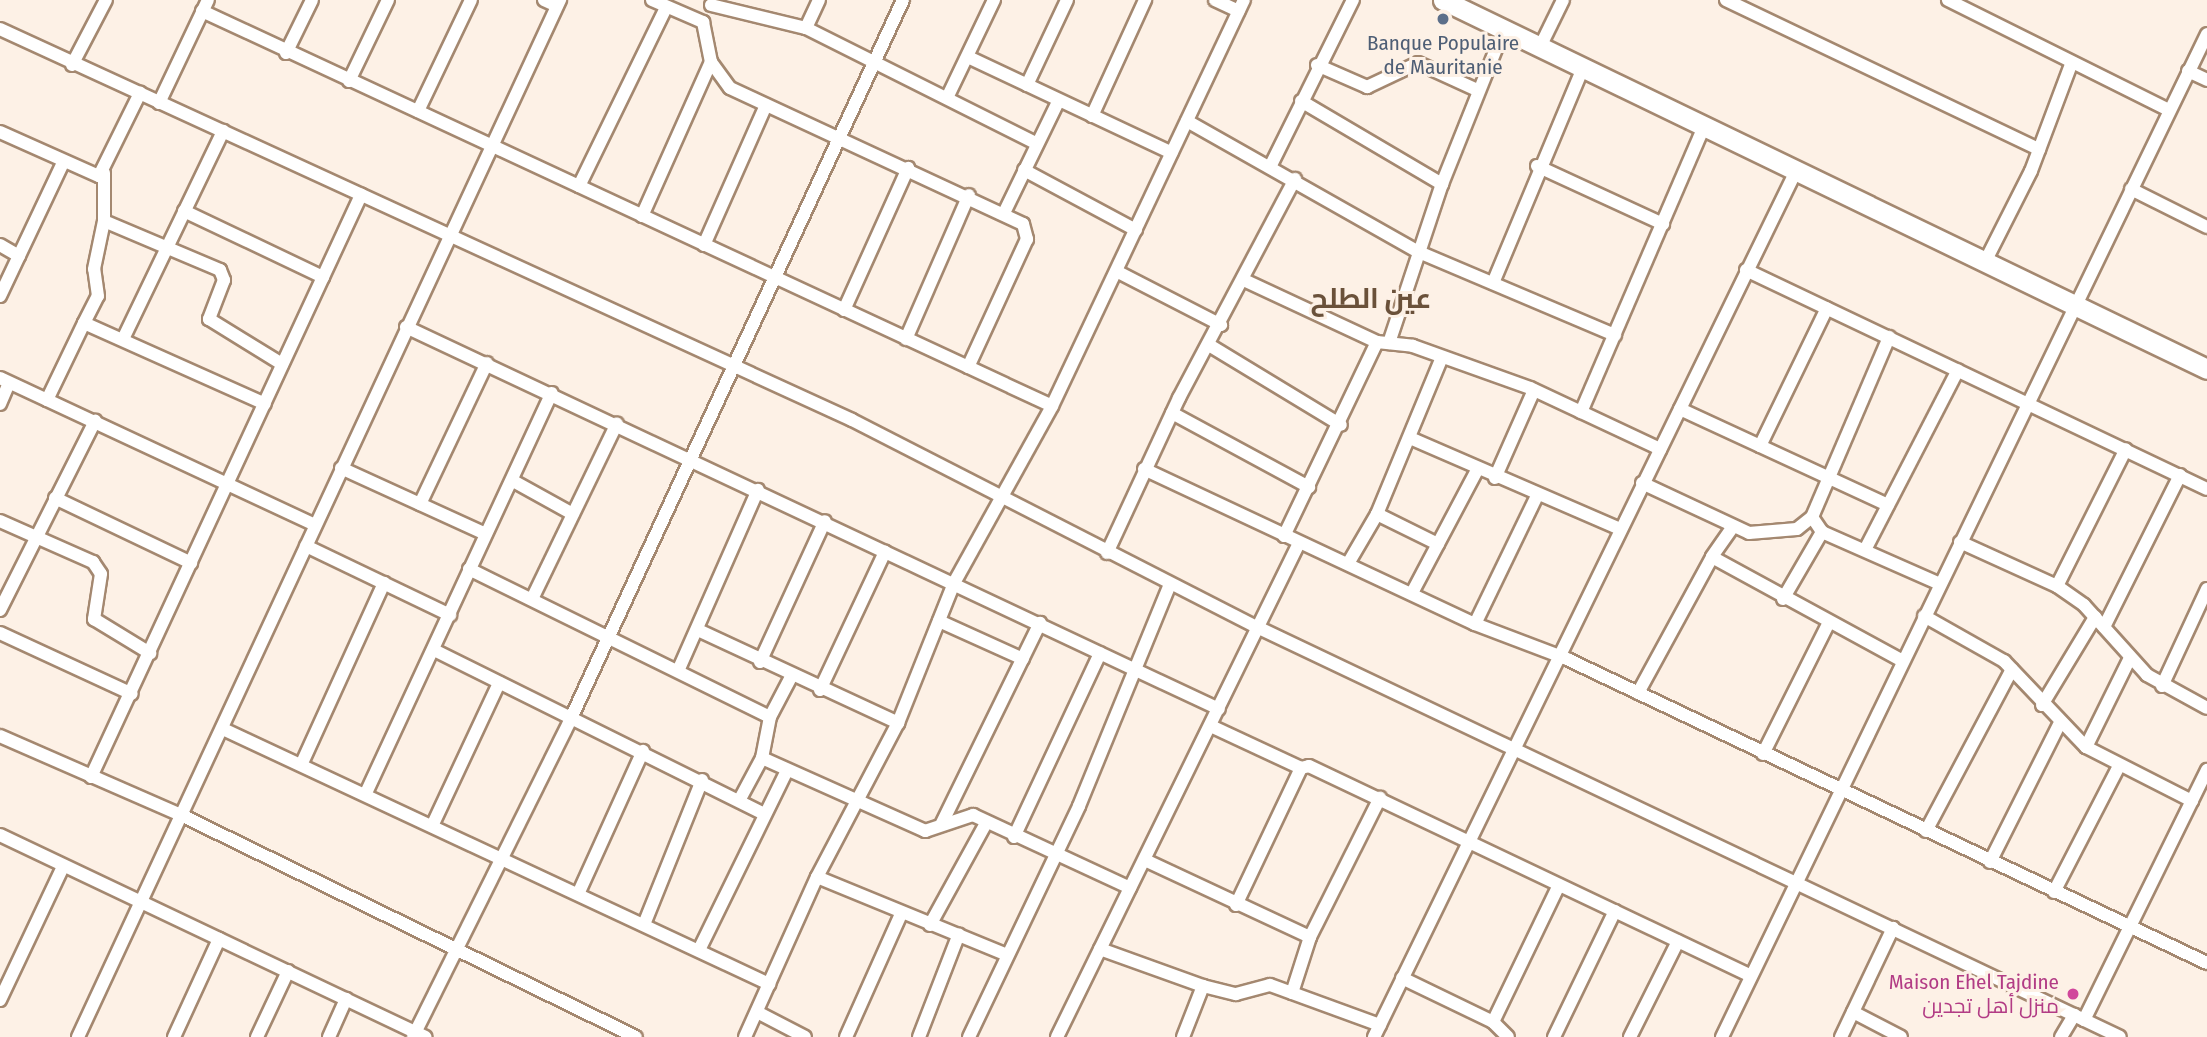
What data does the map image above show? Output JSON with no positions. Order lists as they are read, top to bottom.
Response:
{
  "districts": ["عين الطلح"],
  "places": ["Banque Populaire de Mauritanie", "Maison Ehel Tajdine منزل أهل تجدين"]
}
